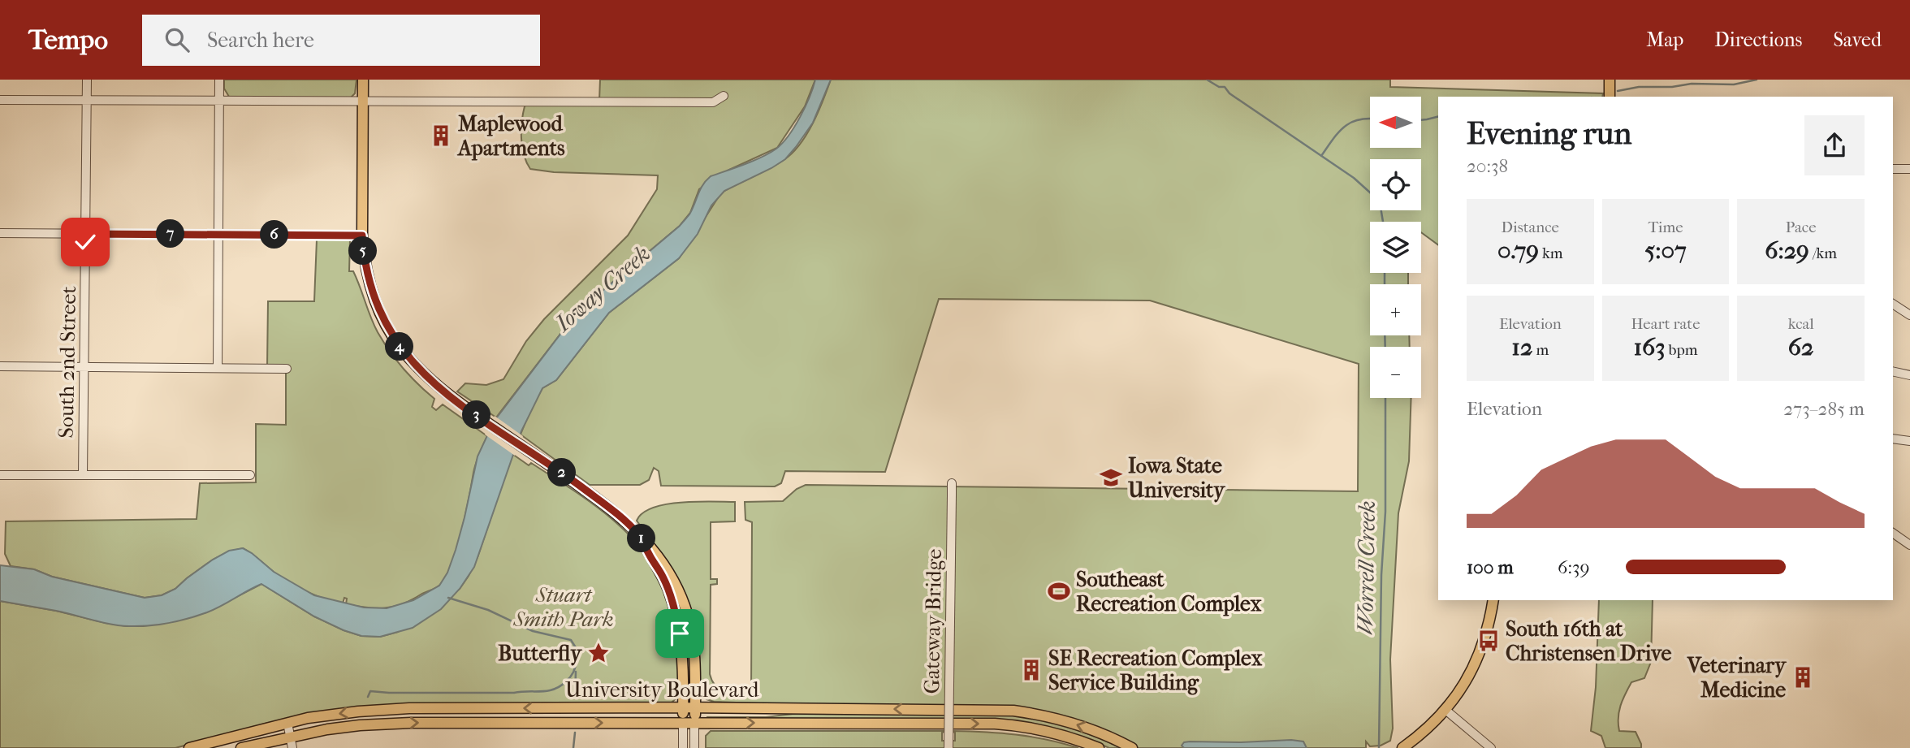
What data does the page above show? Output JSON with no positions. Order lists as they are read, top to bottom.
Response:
{
  "streets": {
    "main road": ["University Boulevard"],
    "street": ["South 2nd Street", "Gateway Bridge"]
  },
  "water": ["Ioway Creek", "Worrell Creek"],
  "parks": ["Stuart Smith Park"],
  "places": {
    "building": ["Maplewood Apartments", "SE Recreation Complex Service Building", "Veterinary Medicine"],
    "school or university": ["Iowa State University"],
    "sports": ["Southeast Recreation Complex"],
    "bus stop": ["South 16th at Christensen Drive"],
    "place": ["Butterfly"]
  },
  "north": "left",
  "page": {
    "header": "Tempo",
    "search": "Search here",
    "nav": ["Map", "Directions", "Saved"],
    "map_buttons": ["+", "−"],
    "heading": ["Evening run", "20:38"],
    "stats": [
      ["Distance", "0.79 km"],
      ["Time", "5:07"],
      ["Pace", "6:29 /km"],
      ["Elevation", "12 m"],
      ["Heart rate", "163 bpm"],
      ["kcal", "62"]
    ],
    "pins": [
      "7",
      "6",
      "5",
      "4",
      "3",
      "2",
      "1"
    ],
    "chart": ["Elevation", "273–285 m"],
    "list": [
      {
        "name": "100 m",
        "note": "6:39"
      }
    ]
  }
}
